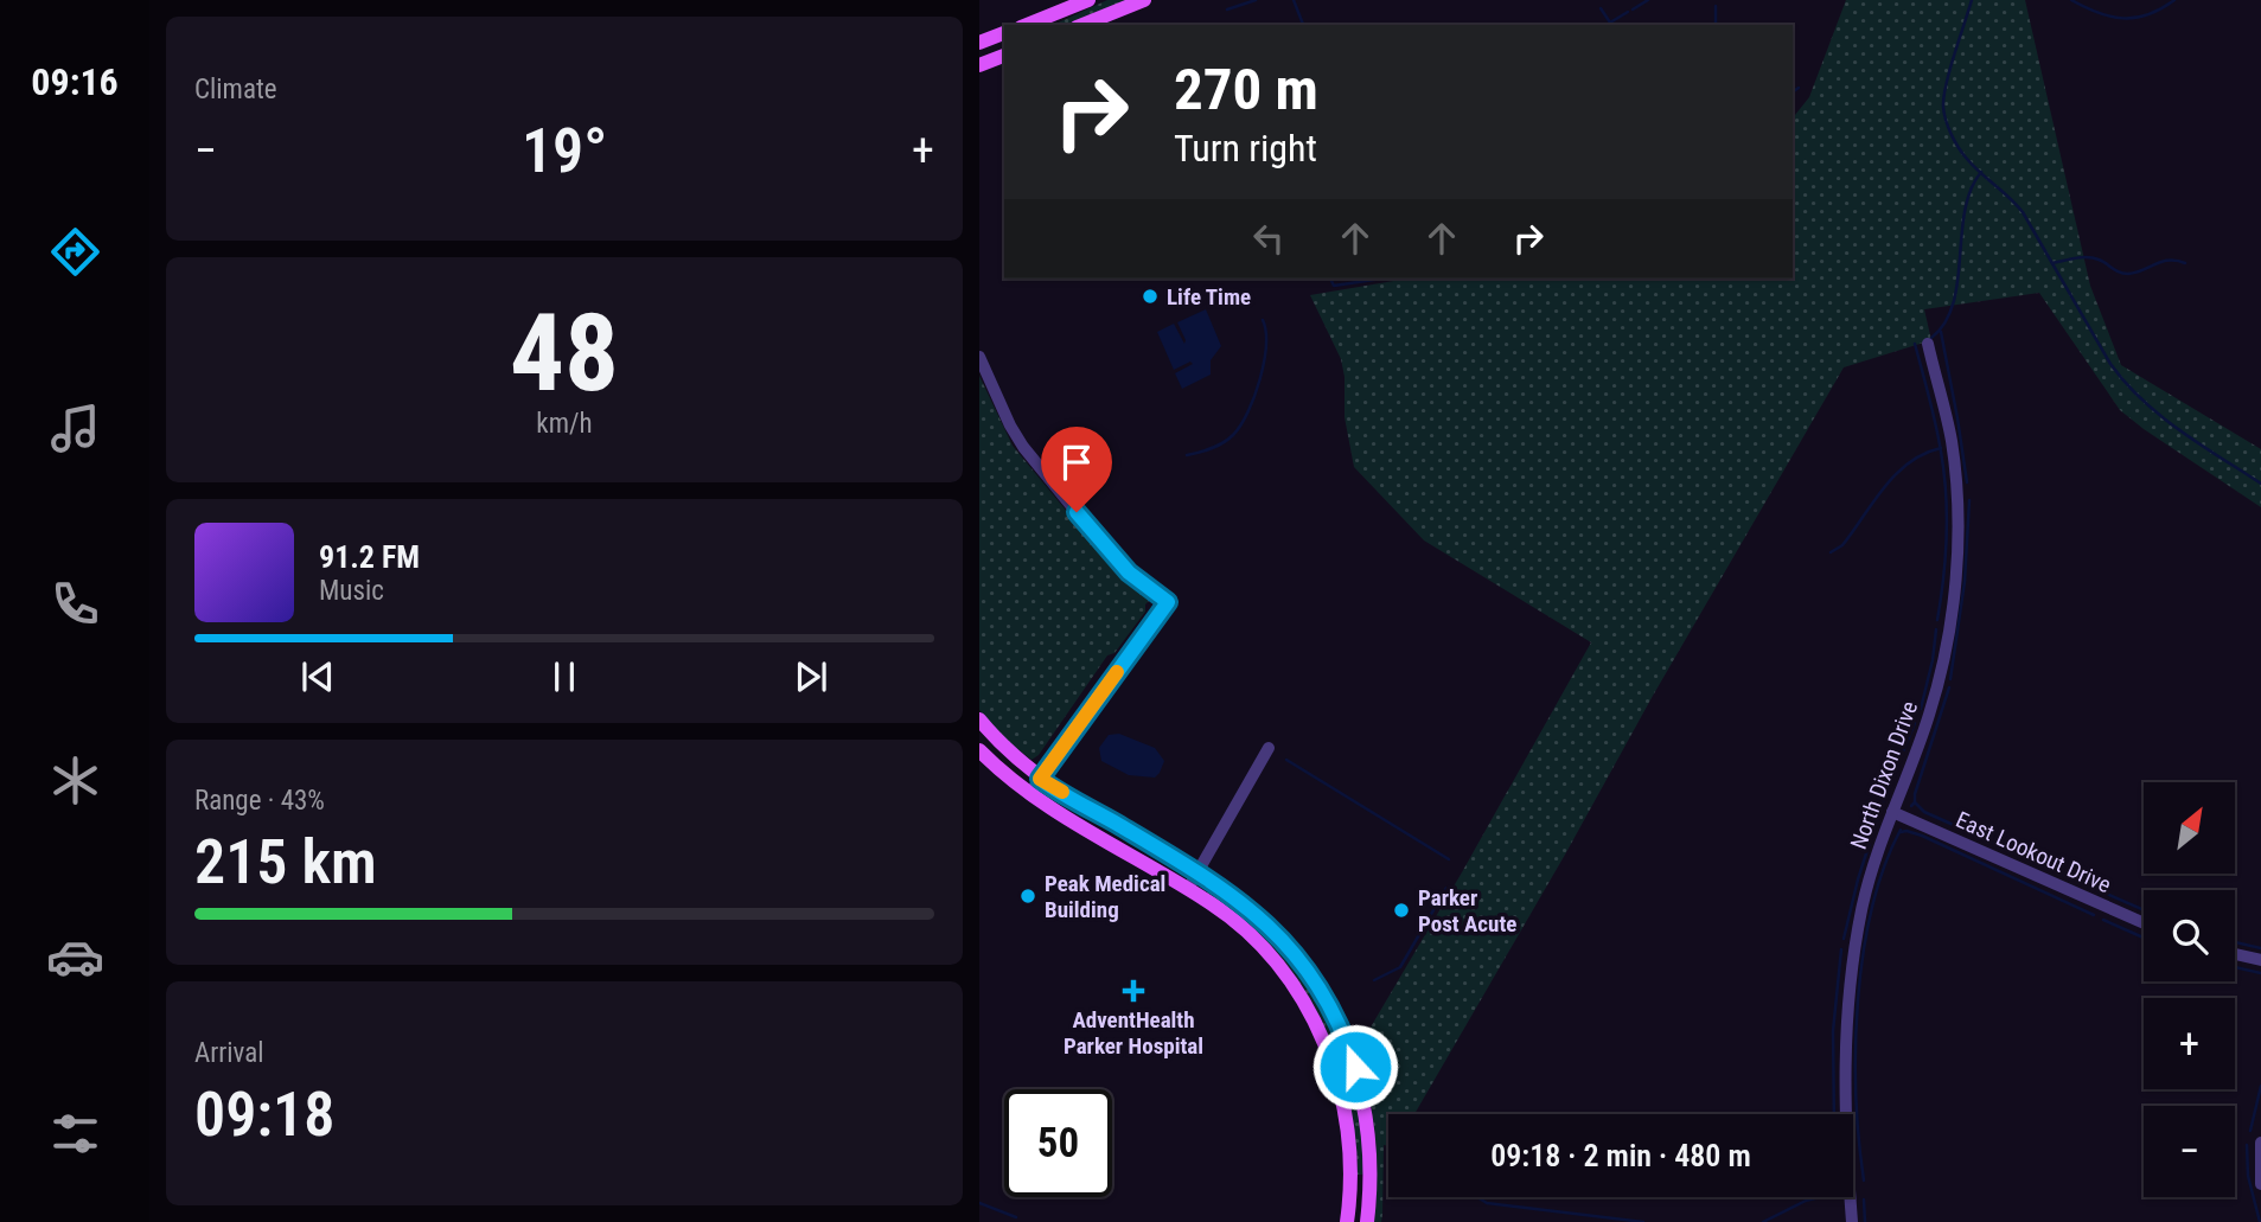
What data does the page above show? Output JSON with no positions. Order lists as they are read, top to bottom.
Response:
{
  "streets": {
    "street": ["North Dixon Drive", "East Lookout Drive"]
  },
  "crossings": [
    ["North Dixon Drive", "East Lookout Drive"]
  ],
  "places": {
    "other": ["Life Time", "Peak Medical Building", "Parker Post Acute"],
    "health": ["AdventHealth Parker Hospital"]
  },
  "north": "top right",
  "page": {
    "tabs": "09:16",
    "tile": [
      "Climate",
      ["48", "km/h"],
      ["Range · 43%", "215 km"],
      ["Arrival", "09:18"]
    ],
    "turn": ["270 m", "Turn right"],
    "heat": ["−", "19°", "+"],
    "song": ["91.2 FM", "Music"],
    "map_buttons": ["+", "−"],
    "limit": "50",
    "trip": "09:18 · 2 min · 480 m"
  }
}
